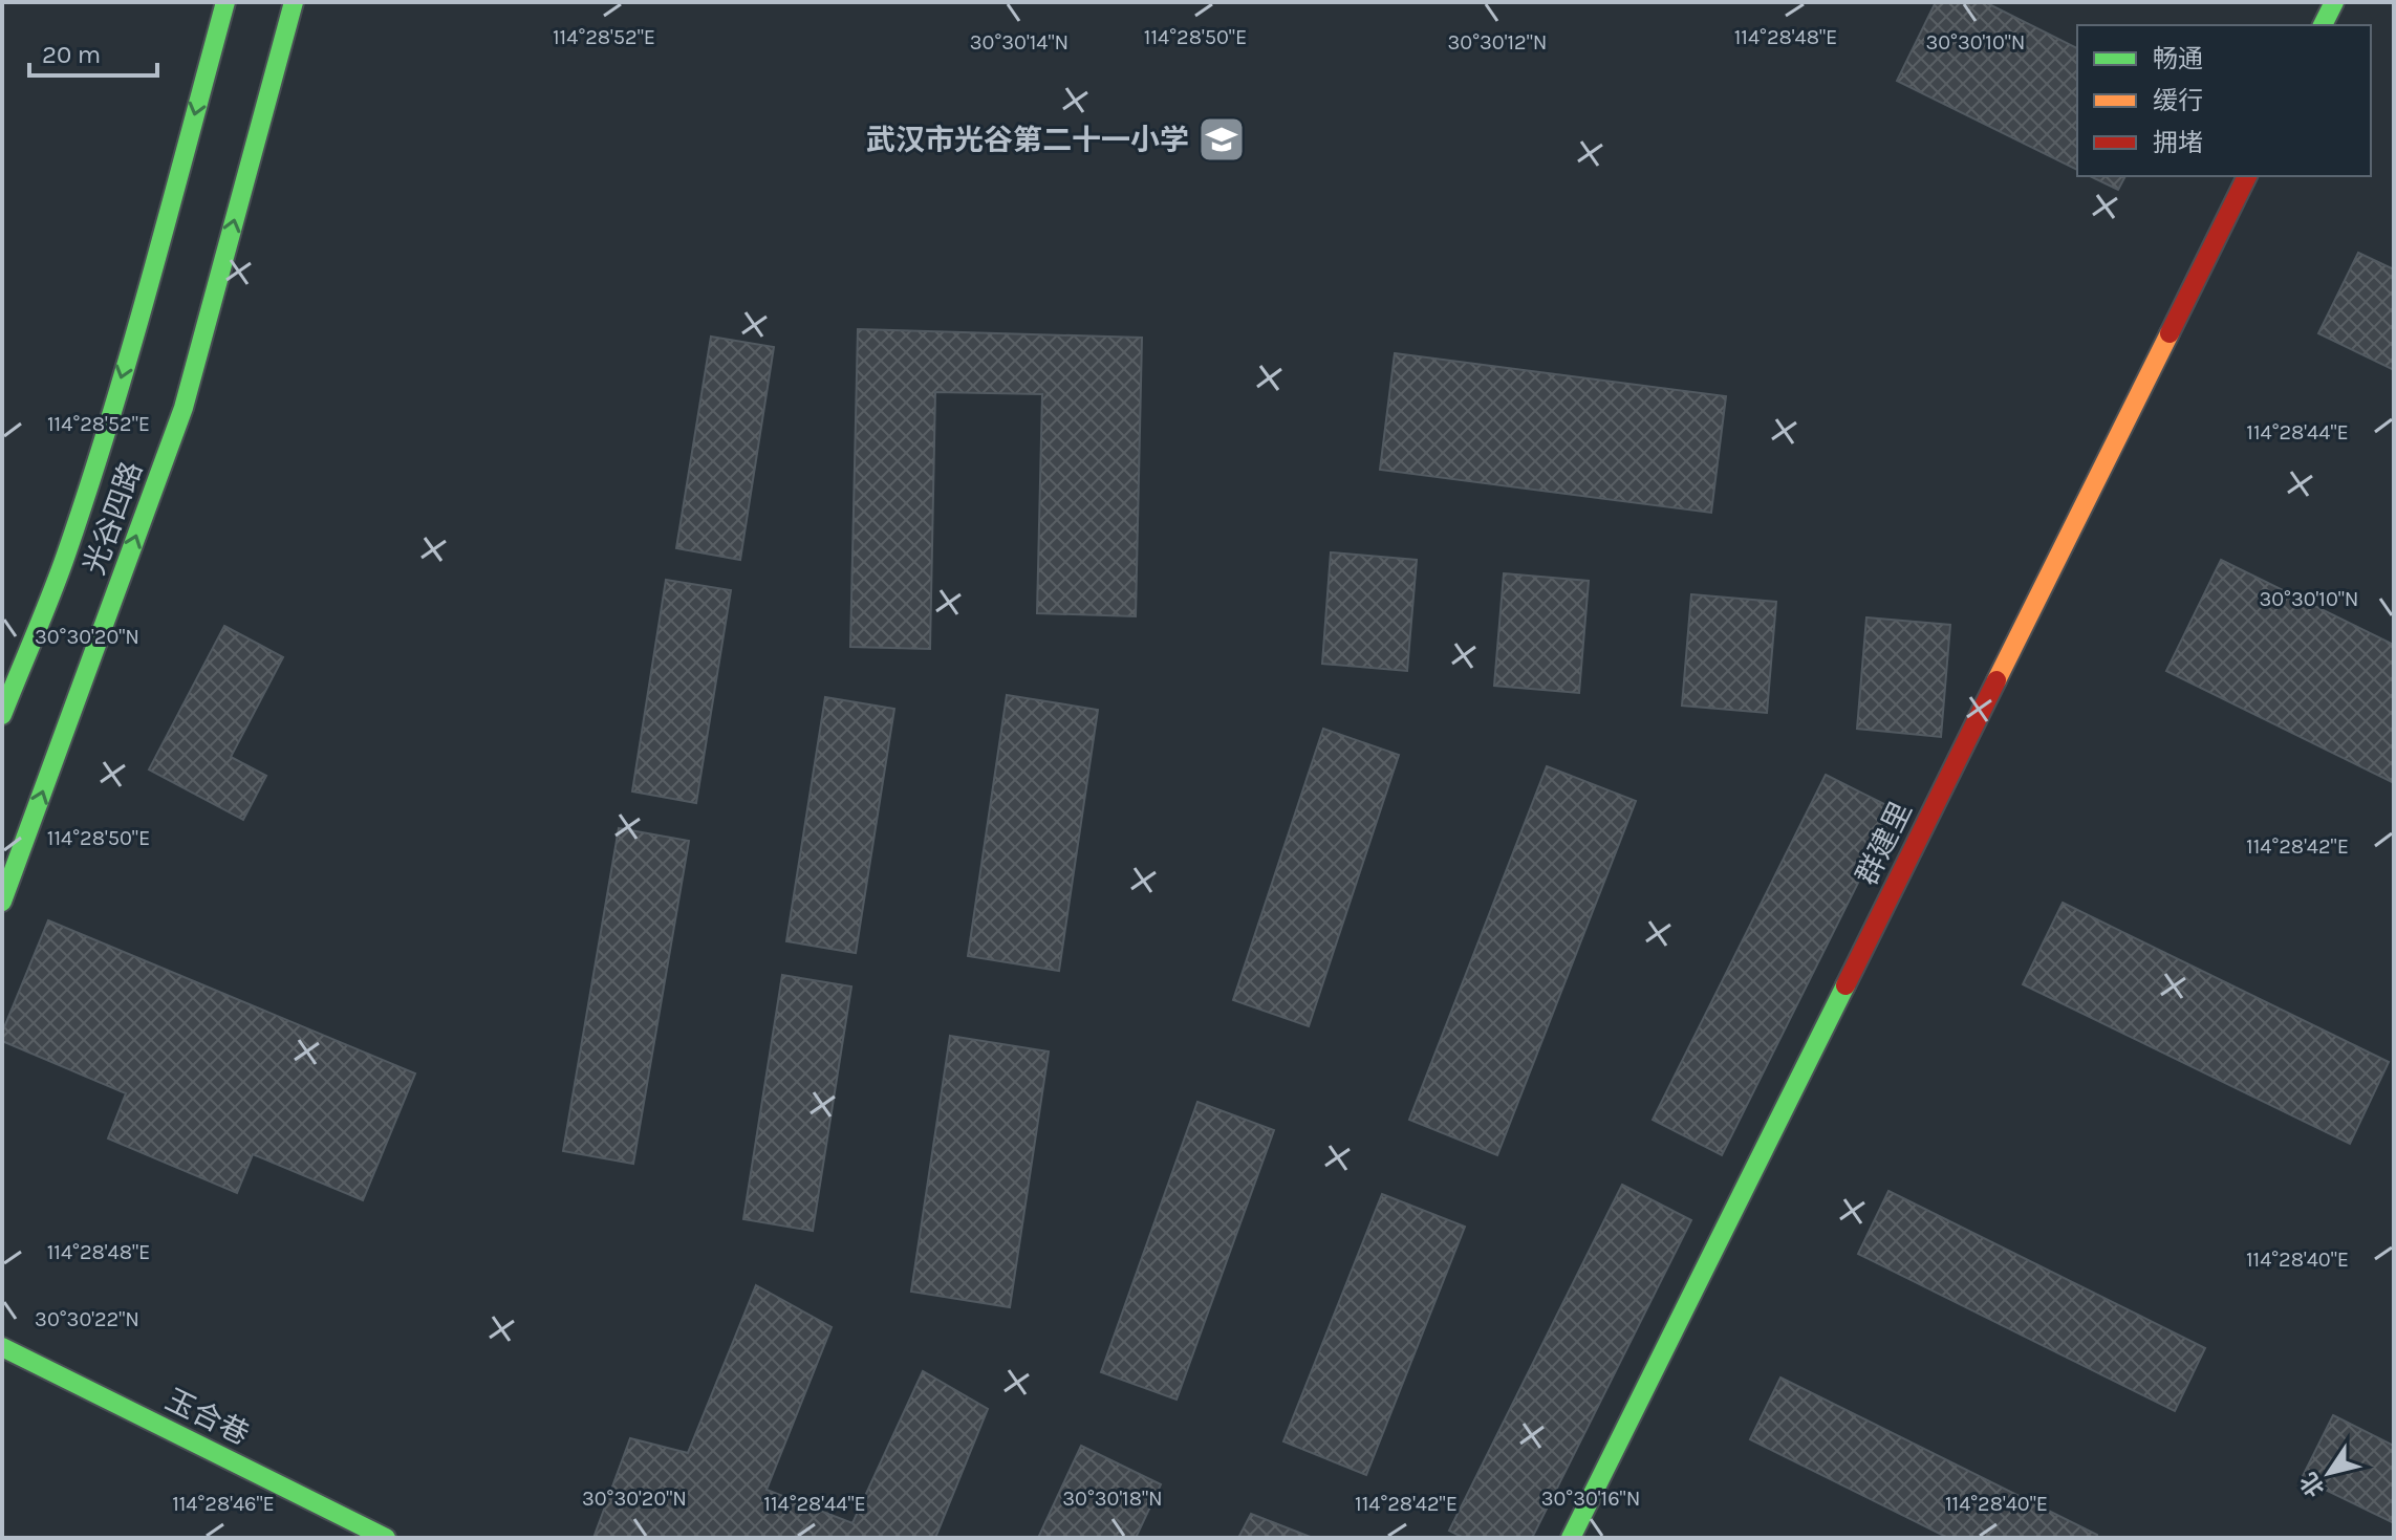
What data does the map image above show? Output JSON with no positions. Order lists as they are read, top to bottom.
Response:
{
  "streets": {
    "street": ["光谷四路", "群建里", "玉合巷"]
  },
  "places": {
    "school or university": ["武汉市光谷第二十一小学"]
  },
  "legend": ["畅通", "缓行", "拥堵"],
  "scale_bar": "20 m",
  "north": "bottom left",
  "coordinates": [
    "114°28'52\"E",
    "114°28'50\"E",
    "114°28'48\"E",
    "30°30'14\"N",
    "30°30'12\"N",
    "30°30'10\"N",
    "114°28'44\"E",
    "30°30'20\"N",
    "114°28'42\"E",
    "114°28'40\"E",
    "30°30'22\"N",
    "30°30'18\"N",
    "30°30'16\"N",
    "114°28'46\"E"
  ]
}
